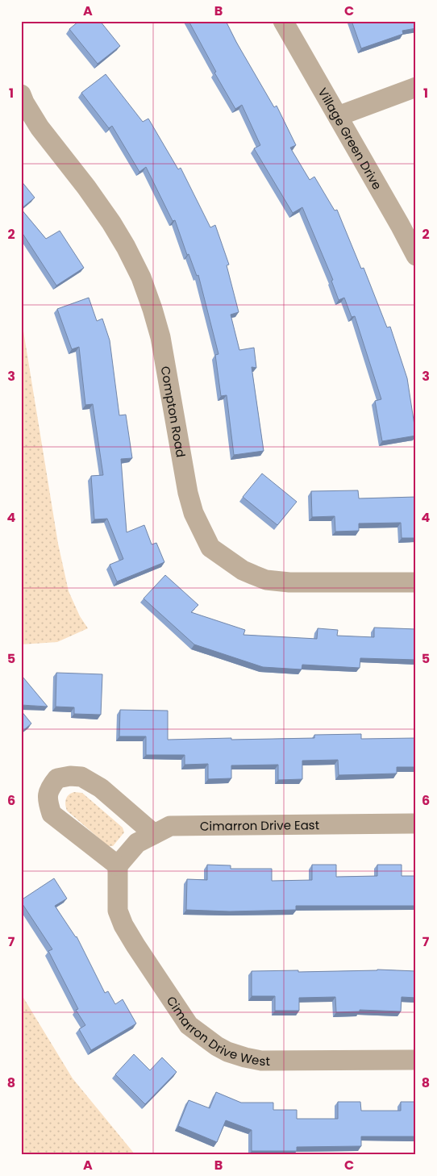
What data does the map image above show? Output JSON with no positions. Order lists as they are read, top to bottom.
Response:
{
  "streets": {
    "street": [
      "Village Green Drive",
      "Compton Road",
      "Cimarron Drive East",
      "Cimarron Drive West"
    ]
  },
  "crossings": [
    ["Cimarron Drive East", "Cimarron Drive West"]
  ],
  "grid": {
    "columns": ["A", "B", "C"],
    "rows": [
      "1",
      "2",
      "3",
      "4",
      "5",
      "6",
      "7",
      "8"
    ]
  }
}
